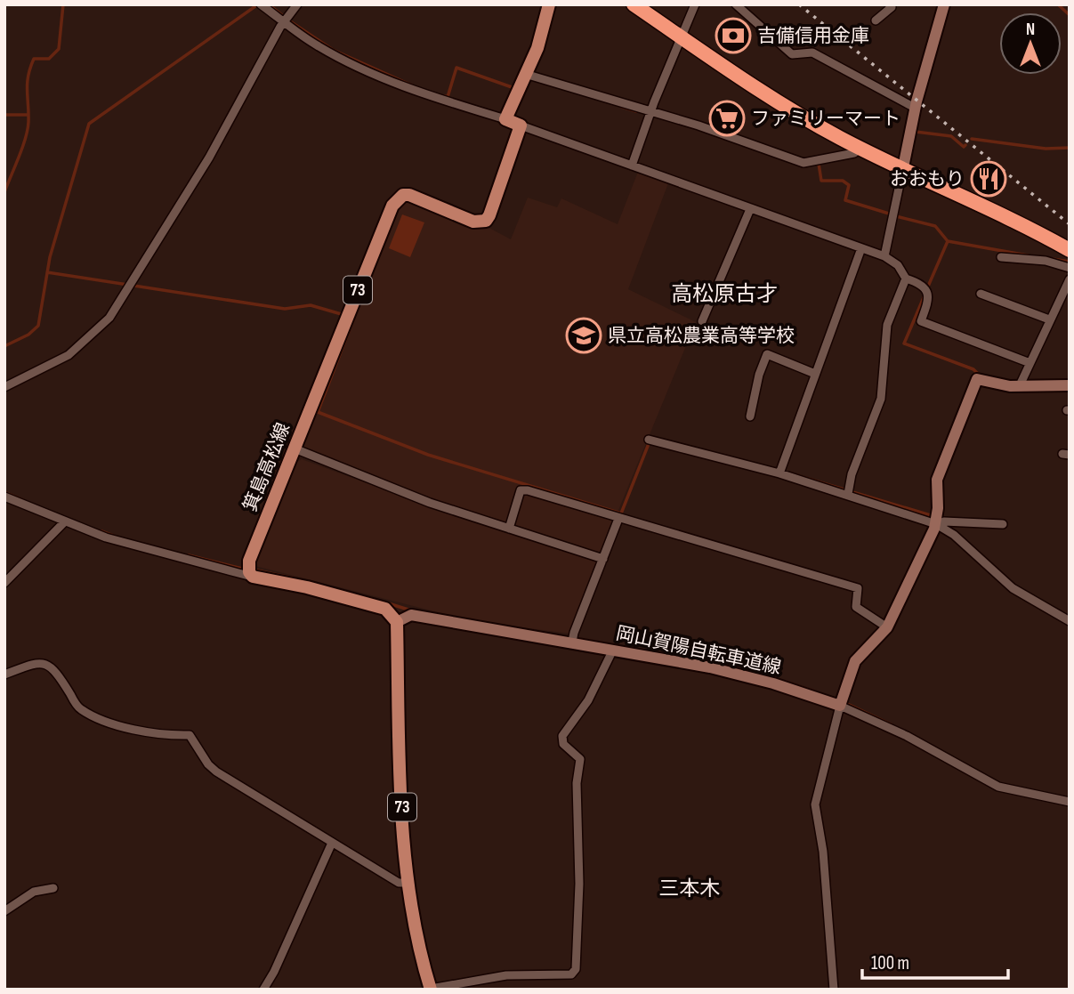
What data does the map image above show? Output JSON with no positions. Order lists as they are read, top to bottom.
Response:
{
  "streets": {
    "main road": ["73", "箕島高松線", "岡山賀陽自転車道線"]
  },
  "crossings": [
    ["73", "岡山賀陽自転車道線"]
  ],
  "districts": ["高松原古才", "三本木"],
  "places": {
    "bank": ["吉備信用金庫"],
    "supermarket": ["ファミリーマート"],
    "restaurant": ["おおもり"],
    "school or university": ["県立高松農業高等学校"]
  },
  "scale_bar": "100 m",
  "north": "top"
}
